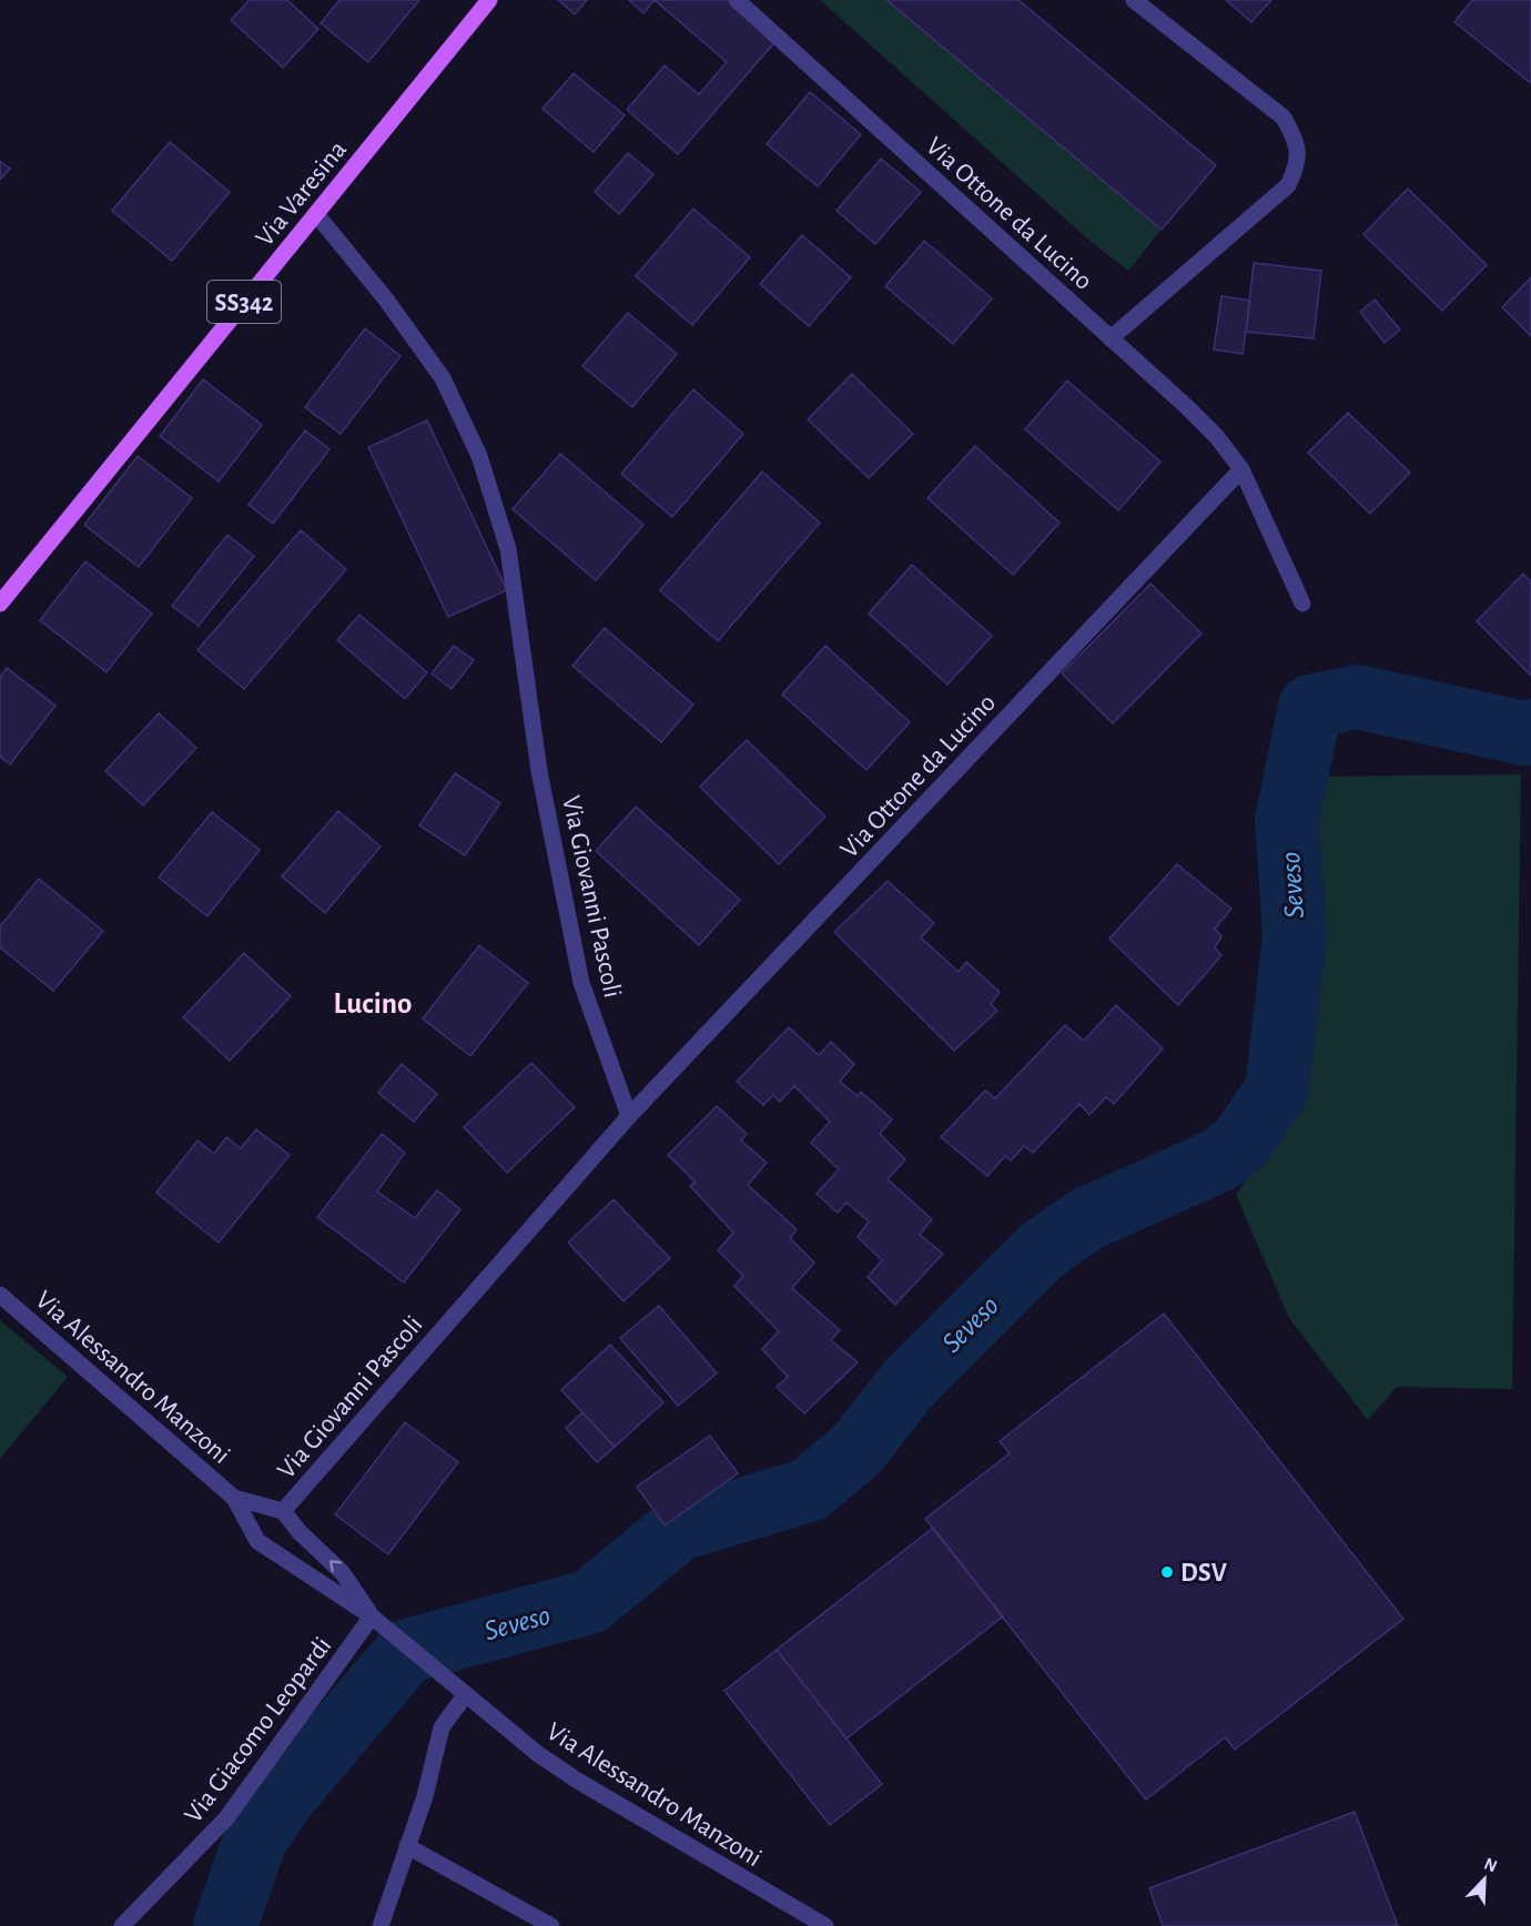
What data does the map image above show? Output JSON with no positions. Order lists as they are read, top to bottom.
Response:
{
  "streets": {
    "main road": ["Via Varesina", "SS342"],
    "street": [
      "Via Ottone da Lucino",
      "Via Giovanni Pascoli",
      "Via Alessandro Manzoni",
      "Via Giacomo Leopardi"
    ]
  },
  "crossings": [
    ["Via Varesina", "Via Giovanni Pascoli"],
    ["Via Ottone da Lucino", "Via Giovanni Pascoli"],
    ["Via Giovanni Pascoli", "Via Alessandro Manzoni"],
    ["Via Alessandro Manzoni", "Via Giacomo Leopardi"]
  ],
  "districts": ["Lucino"],
  "water": ["Seveso"],
  "places": ["DSV"],
  "north": "top right"
}
